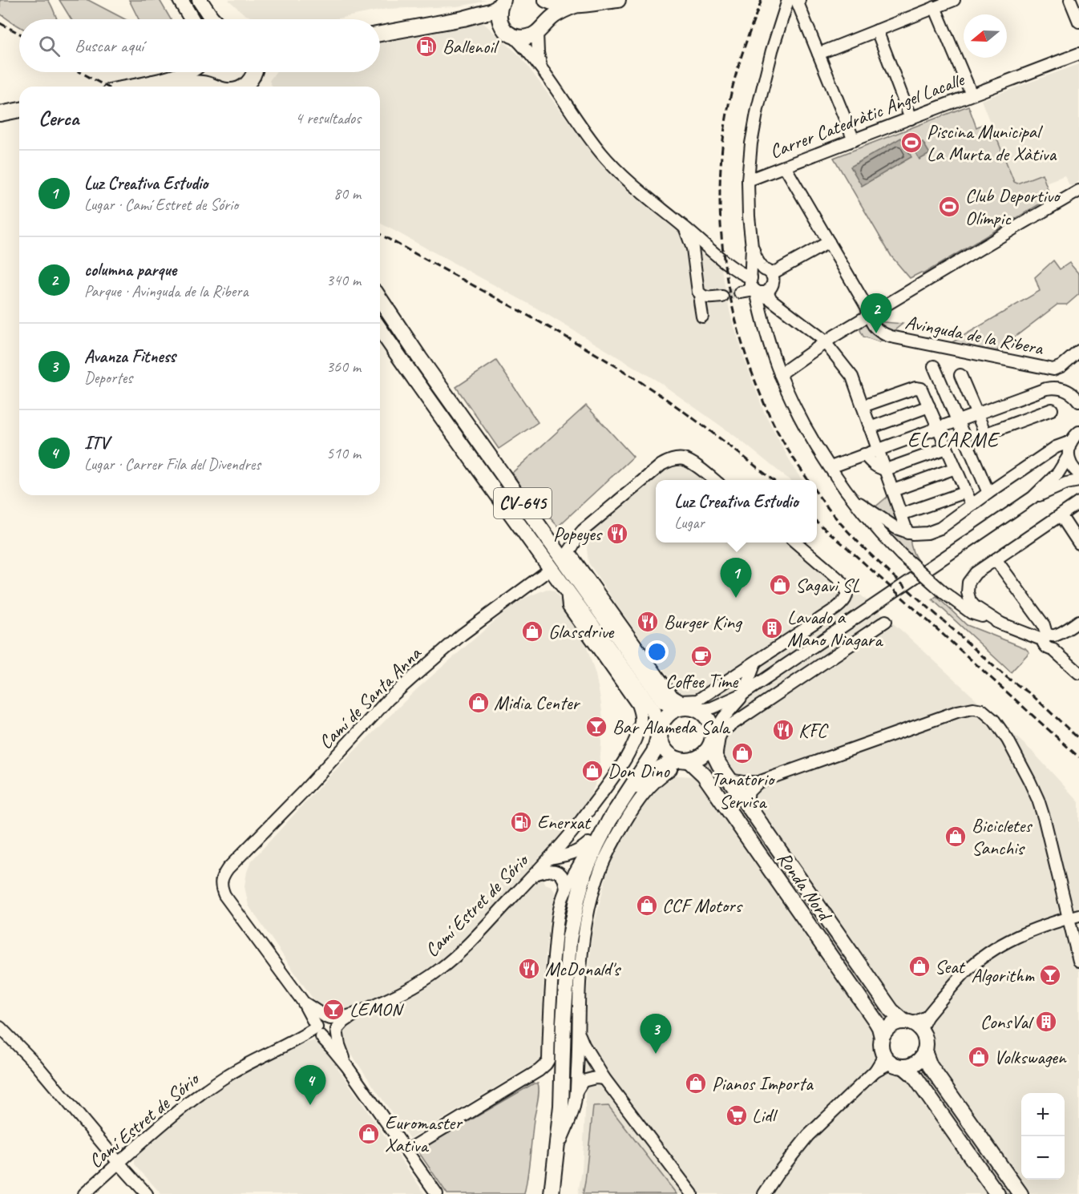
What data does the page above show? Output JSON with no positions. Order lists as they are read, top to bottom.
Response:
{
  "streets": {
    "main road": ["CV-645", "Ronda Nord"],
    "street": [
      "Carrer Catedràtic Ángel Lacalle",
      "Avinguda de la Ribera",
      "Camí de Santa Anna",
      "Camí Estret de Sório"
    ]
  },
  "crossings": [
    ["Carrer Catedràtic Ángel Lacalle", "Avinguda de la Ribera"],
    ["CV-645", "Camí de Santa Anna"],
    ["CV-645", "Ronda Nord"],
    ["CV-645", "Camí Estret de Sório"]
  ],
  "districts": ["EL CARME"],
  "places": {
    "fuel station": ["Ballenoil", "Enerxat"],
    "sports": ["Piscina Municipal La Murta de Xàtiva", "Club Deportivo Olímpic"],
    "restaurant": [
      "Popeyes",
      "Burger King",
      "KFC",
      "McDonald's"
    ],
    "shop": [
      "Sagavi SL",
      "Glassdrive",
      "Midia Center",
      "Tanatorio Servisa",
      "Don Dino",
      "Bicicletes Sanchis",
      "CCF Motors",
      "Seat",
      "Volkswagen",
      "Pianos Importa",
      "Euromaster Xativa"
    ],
    "building": ["Lavado a Mano Niagara", "ConsVal"],
    "cafe": ["Coffee Time"],
    "bar": ["Bar Alameda Sala", "Algorithm", "LEMON"],
    "supermarket": ["Lidl"]
  },
  "north": "left",
  "page": {
    "search": "Buscar aquí",
    "heading": ["Cerca", "4 resultados"],
    "list": [
      {
        "mark": "1",
        "name": "Luz Creativa Estudio",
        "note": "Lugar · Camí Estret de Sório",
        "value": "80 m"
      },
      {
        "mark": "2",
        "name": "columna parque",
        "note": "Parque · Avinguda de la Ribera",
        "value": "340 m"
      },
      {
        "mark": "3",
        "name": "Avanza Fitness",
        "note": "Deportes",
        "value": "360 m"
      },
      {
        "mark": "4",
        "name": "ITV",
        "note": "Lugar · Carrer Fila del Divendres",
        "value": "510 m"
      }
    ],
    "pins": [
      "2",
      "1",
      "3",
      "4"
    ],
    "popup": ["Luz Creativa Estudio", "Lugar"],
    "map_buttons": ["+", "−"]
  }
}
